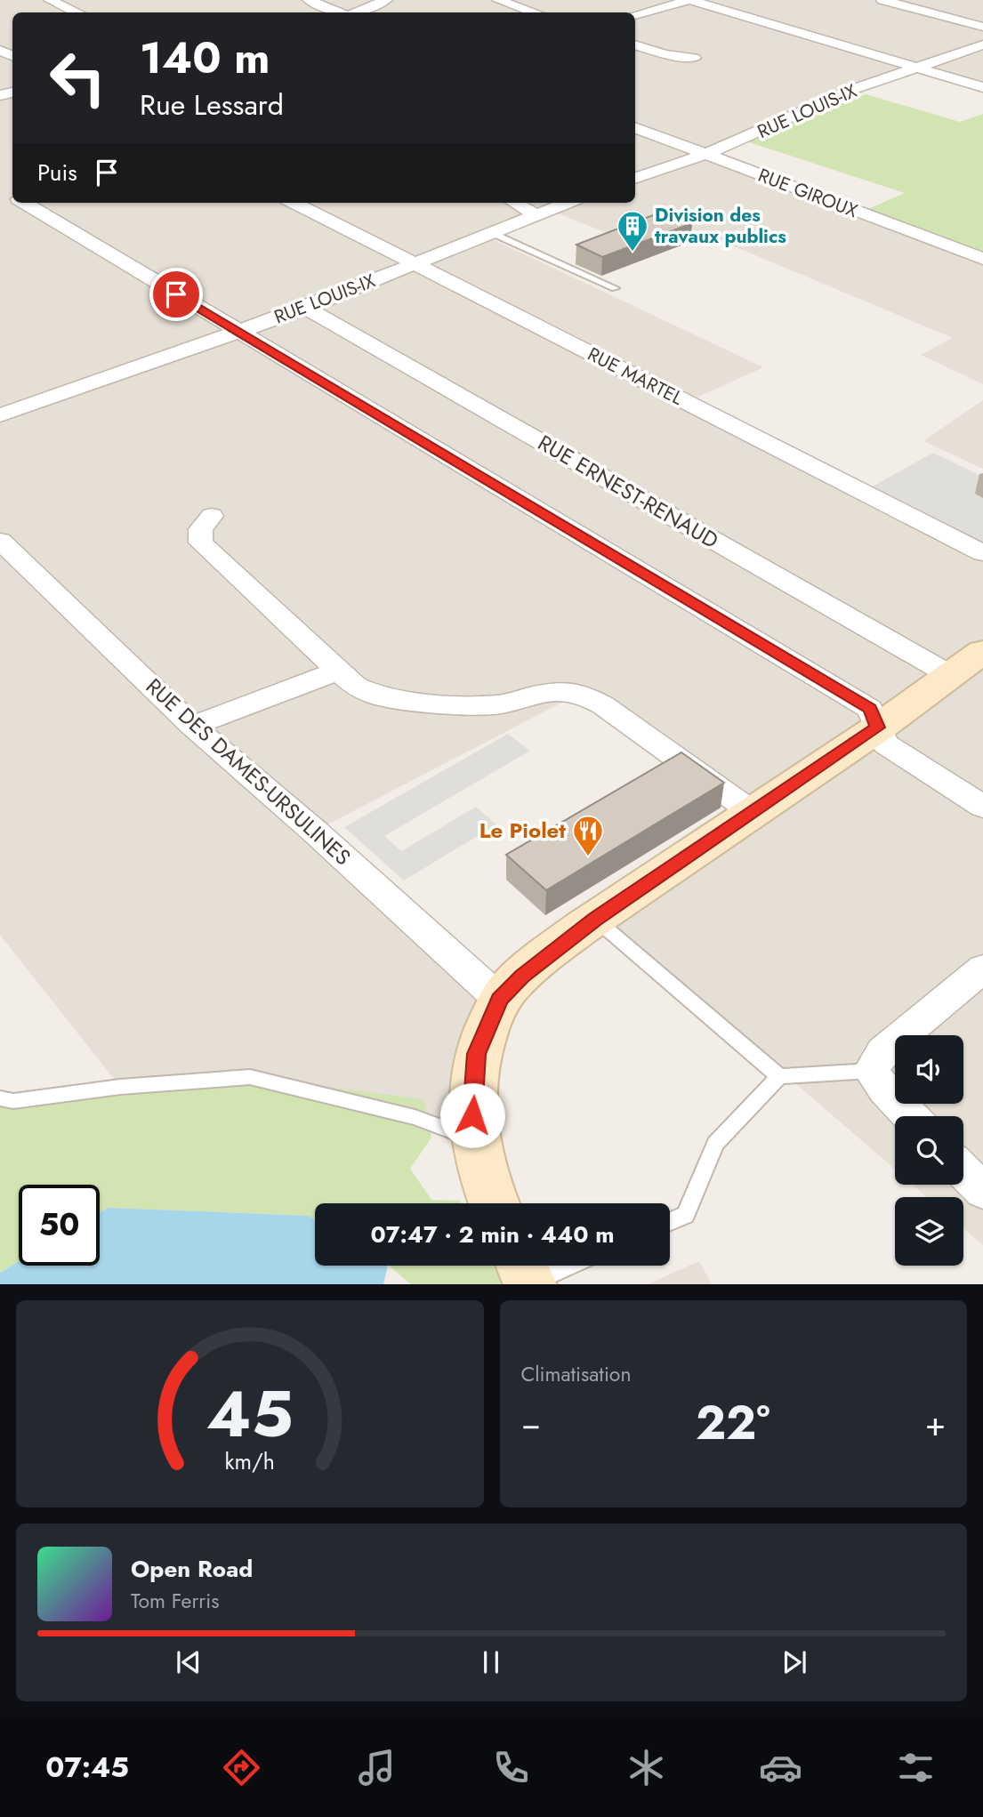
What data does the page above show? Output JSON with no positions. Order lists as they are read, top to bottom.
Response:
{
  "streets": {
    "street": [
      "RUE LOUIS-IX",
      "RUE GIROUX",
      "RUE MARTEL",
      "RUE ERNEST-RENAUD",
      "RUE DES DAMES-URSULINES"
    ]
  },
  "crossings": [
    ["RUE LOUIS-IX", "RUE GIROUX"],
    ["RUE LOUIS-IX", "RUE MARTEL"],
    ["RUE LOUIS-IX", "RUE ERNEST-RENAUD"]
  ],
  "places": {
    "building": ["Division des travaux publics"],
    "restaurant": ["Le Piolet"]
  },
  "page": {
    "turn": ["140 m", "Rue Lessard"],
    "then": "Puis",
    "limit": "50",
    "trip": "07:47 · 2 min · 440 m",
    "tile": "Climatisation",
    "heat": ["−", "22°", "+"],
    "song": ["Open Road", "Tom Ferris"],
    "tabs": "07:45",
    "gauge": ["45", "km/h"]
  }
}
